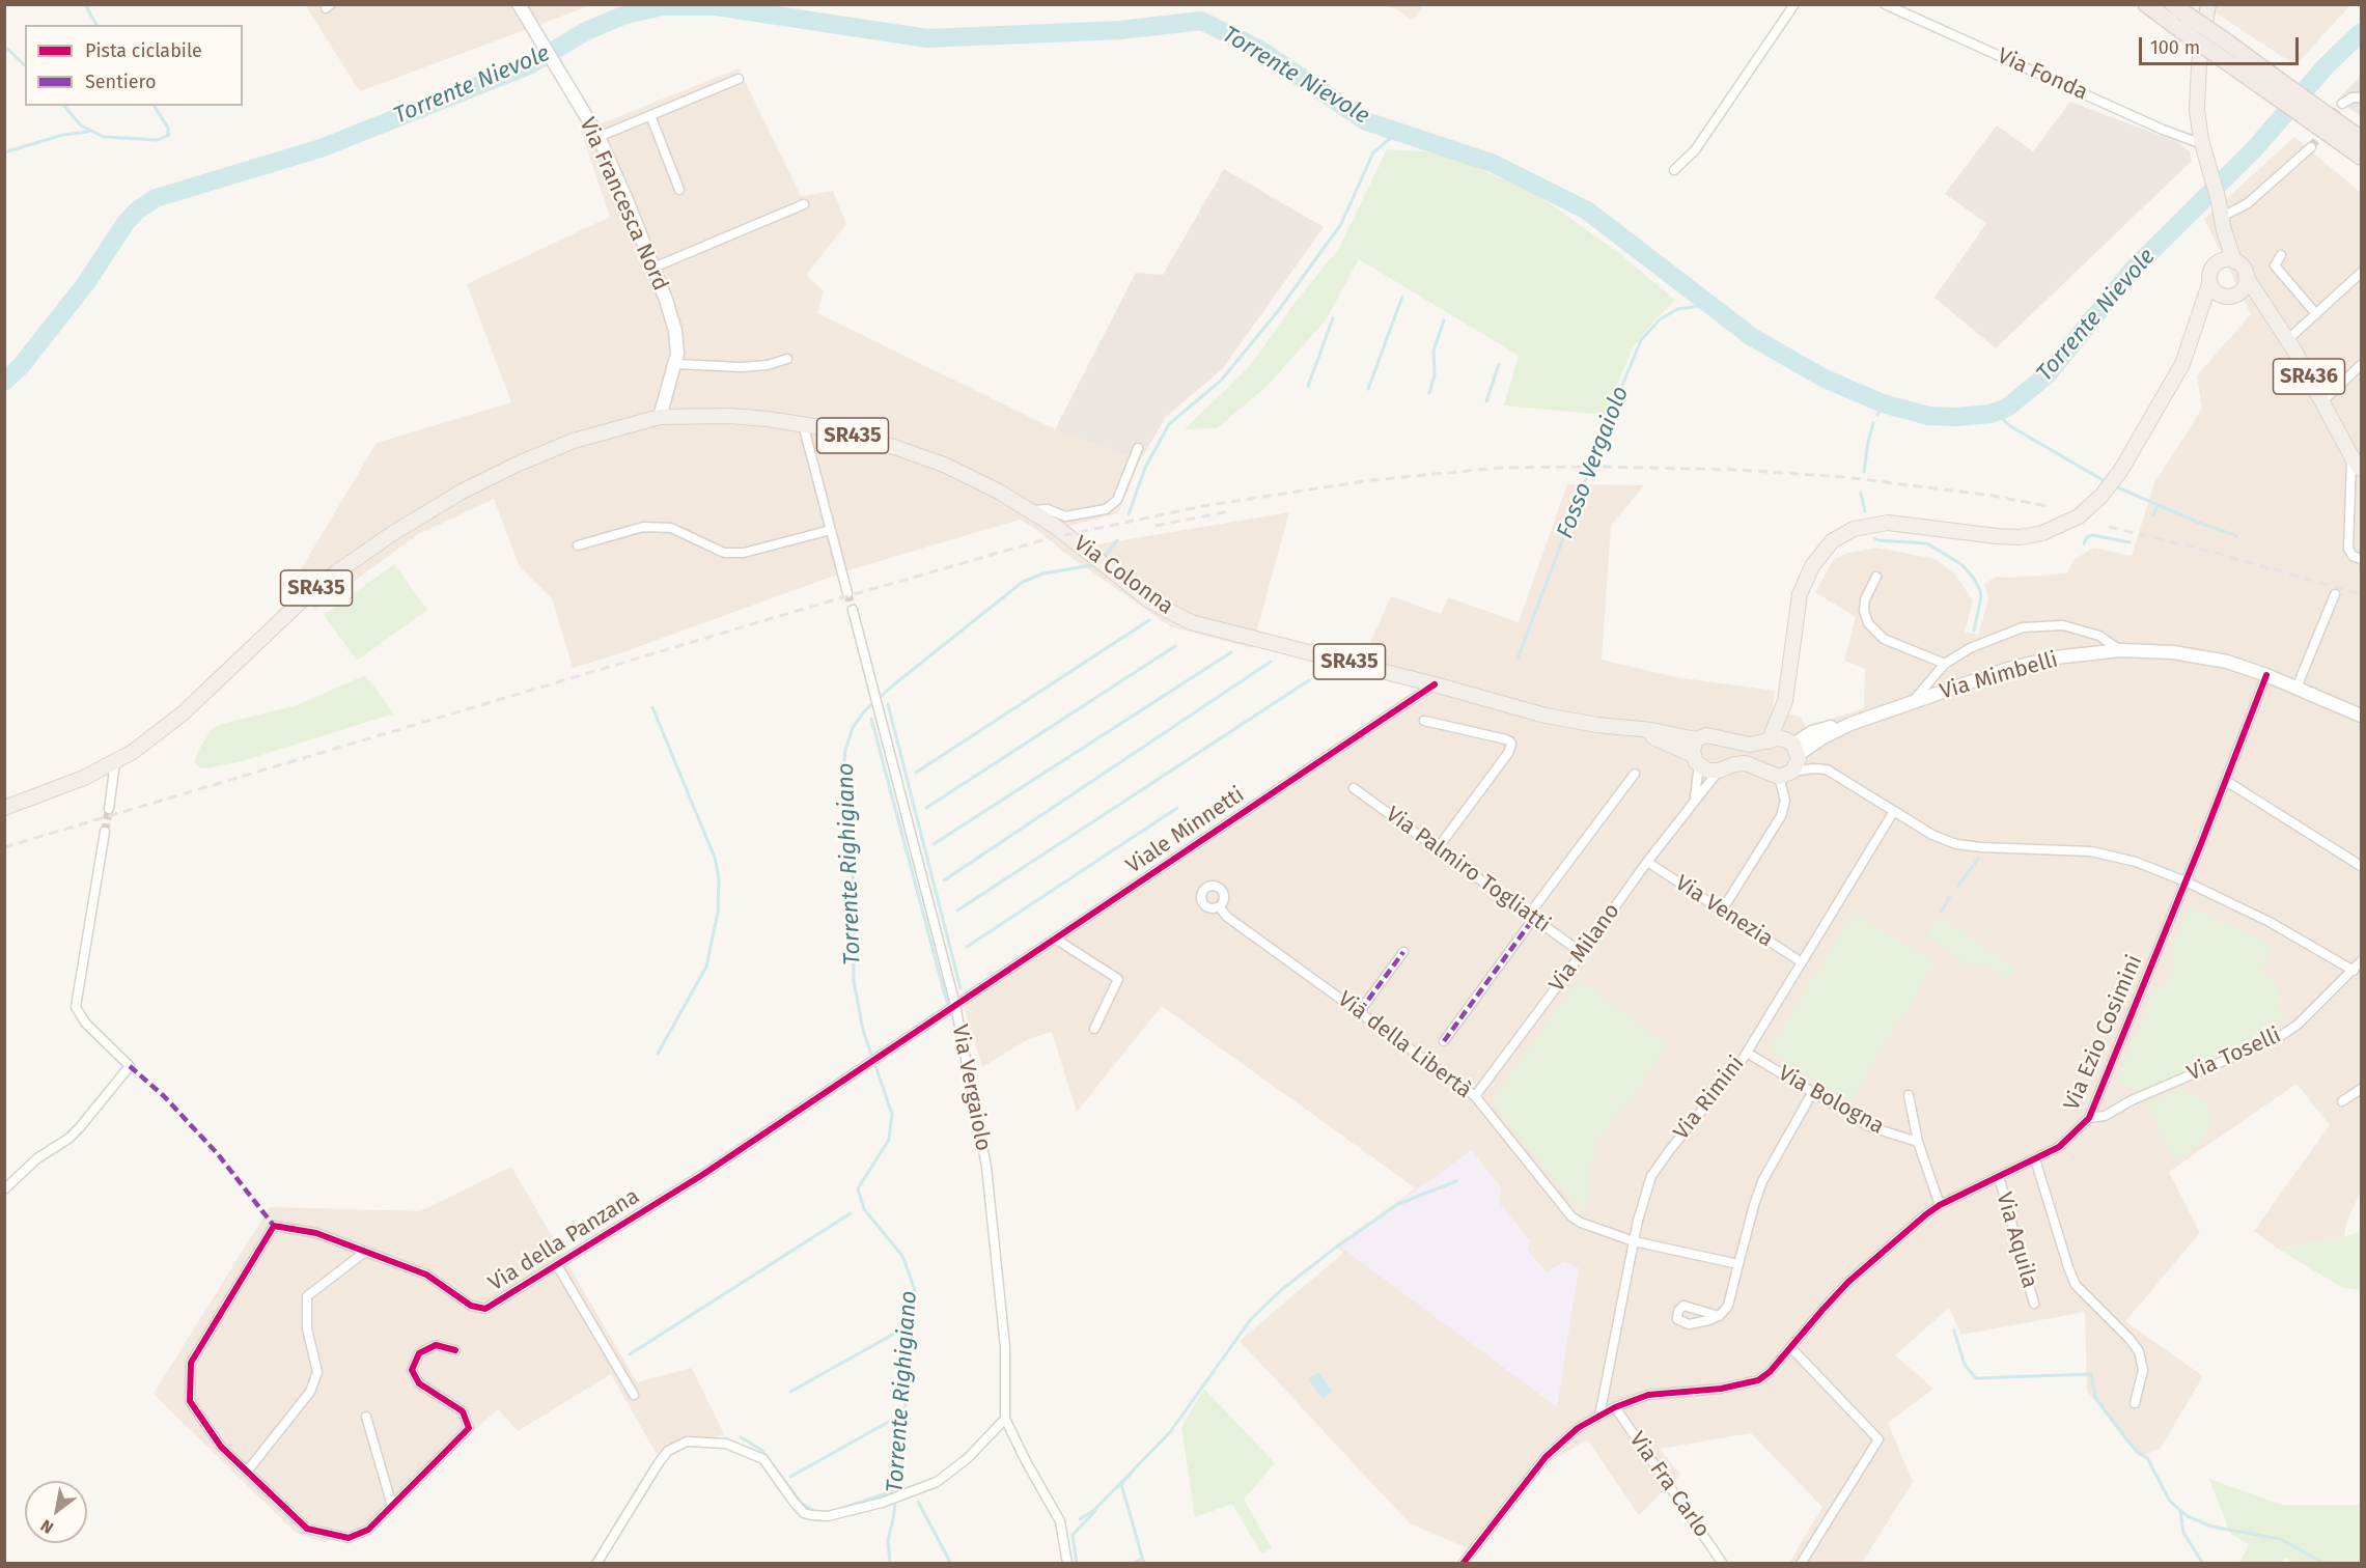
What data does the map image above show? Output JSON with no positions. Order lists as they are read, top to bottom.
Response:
{
  "streets": {
    "main road": [
      "Via Francesca Nord",
      "SR436",
      "SR435",
      "Via Colonna",
      "Via Mimbelli"
    ],
    "street": [
      "Via Fonda",
      "Viale Minnetti",
      "Via Palmiro Togliatti",
      "Via Venezia",
      "Via Milano",
      "Via Ezio Cosimini",
      "Via della Libertà",
      "Via Toselli",
      "Via Vergaiolo",
      "Via Rimini",
      "Via Bologna",
      "Via della Panzana",
      "Via Aquila",
      "Via Fra Carlo"
    ]
  },
  "crossings": [
    ["Via Francesca Nord", "SR435"],
    ["Via Francesca Nord", "Via Colonna"],
    ["SR435", "Via Colonna"],
    ["SR435", "Via Mimbelli"],
    ["SR435", "Via Milano"],
    ["Via Colonna", "Viale Minnetti"],
    ["Via Mimbelli", "Via Ezio Cosimini"],
    ["Viale Minnetti", "Via Vergaiolo"],
    ["Viale Minnetti", "Via della Panzana"],
    ["Via Palmiro Togliatti", "Via Milano"],
    ["Via Venezia", "Via Milano"],
    ["Via Venezia", "Via Rimini"],
    ["Via Milano", "Via della Libertà"],
    ["Via Ezio Cosimini", "Via Toselli"],
    ["Via Ezio Cosimini", "Via Rimini"],
    ["Via Ezio Cosimini", "Via Aquila"],
    ["Via Ezio Cosimini", "Via Fra Carlo"],
    ["Via della Libertà", "Via Rimini"],
    ["Via Vergaiolo", "Via della Panzana"],
    ["Via Rimini", "Via Bologna"]
  ],
  "water": ["Torrente Nievole", "Fosso Vergaiolo", "Torrente Righigiano"],
  "legend": ["Pista ciclabile", "Sentiero"],
  "scale_bar": "100 m",
  "north": "bottom left"
}
